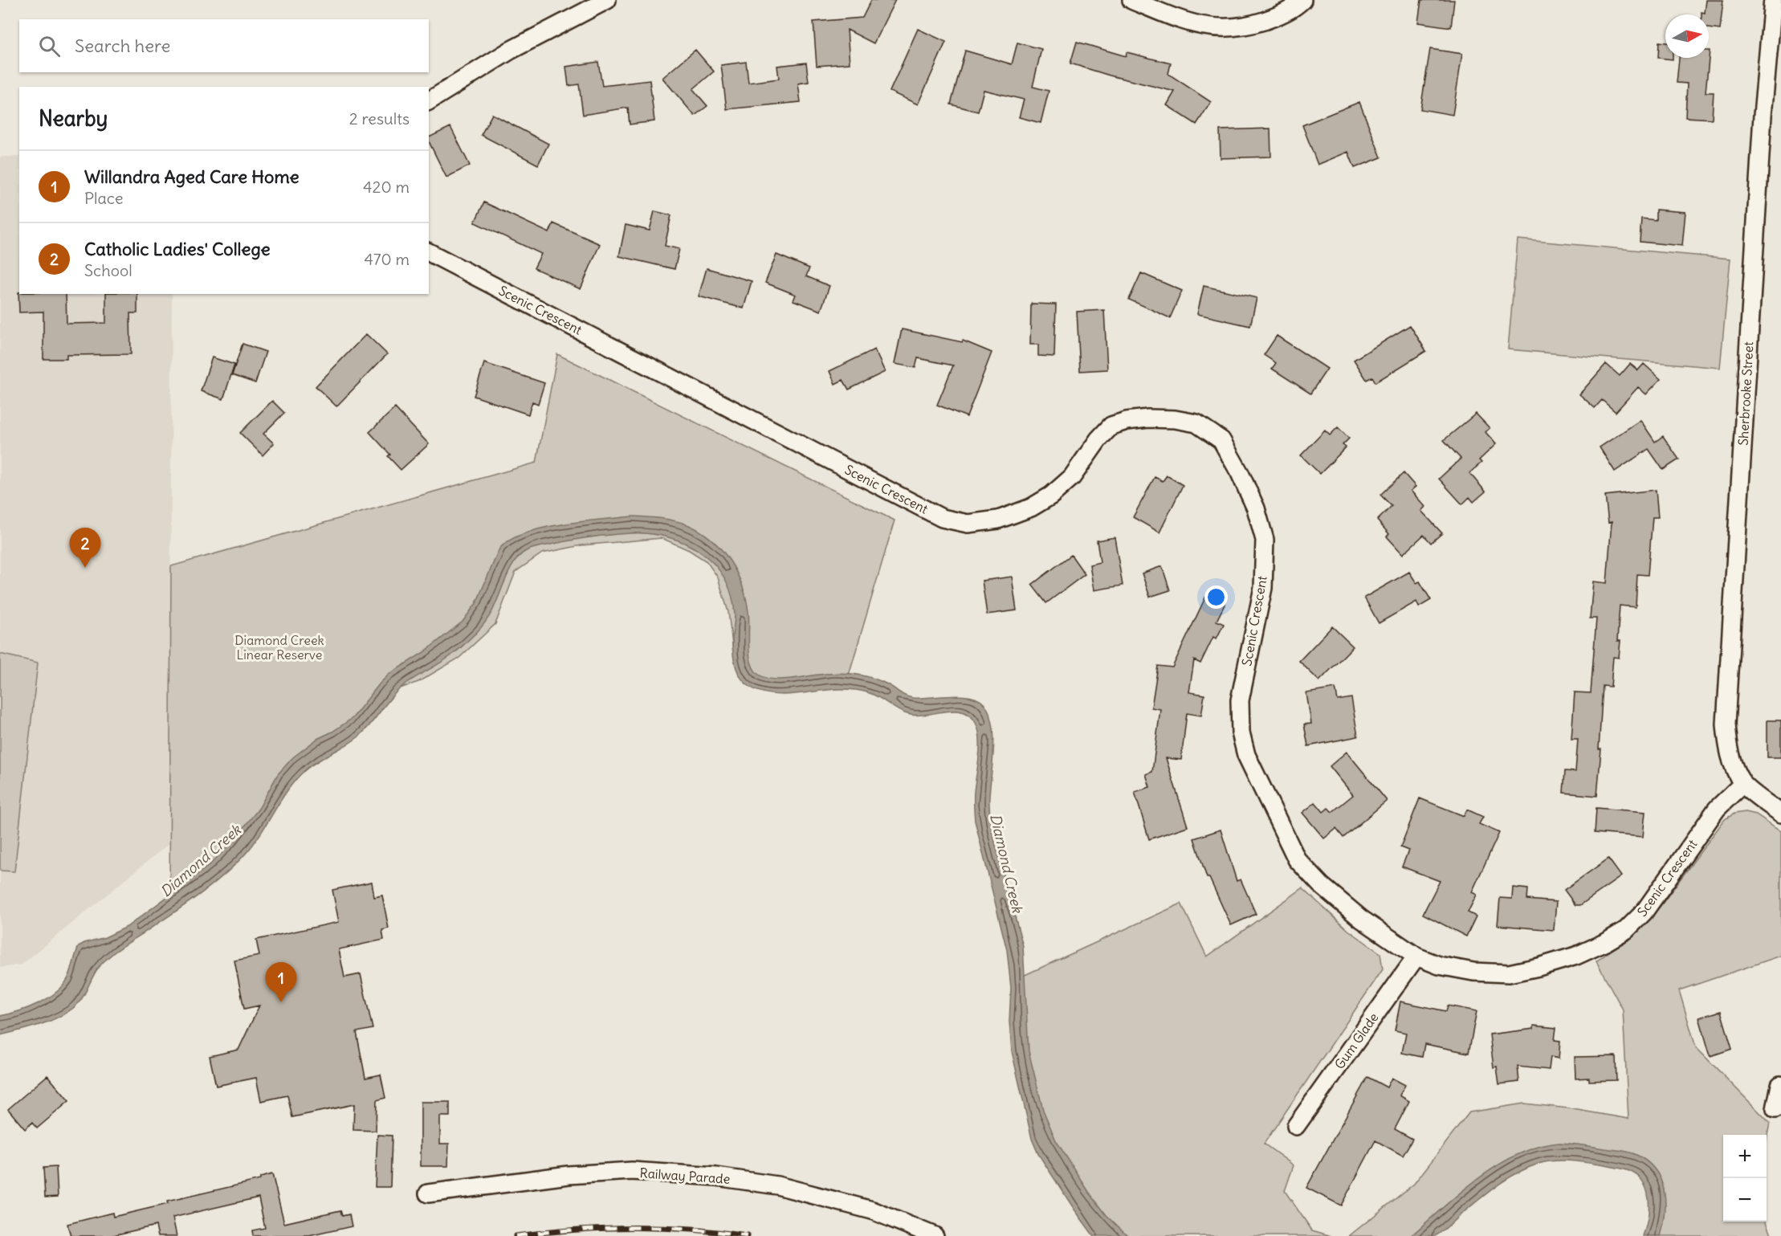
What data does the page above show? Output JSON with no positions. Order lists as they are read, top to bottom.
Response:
{
  "streets": {
    "street": [
      "Scenic Crescent",
      "Sherbrooke Street",
      "Gum Glade",
      "Railway Parade"
    ]
  },
  "crossings": [
    ["Scenic Crescent", "Sherbrooke Street"],
    ["Scenic Crescent", "Gum Glade"]
  ],
  "water": ["Diamond Creek"],
  "parks": ["Diamond Creek Linear Reserve"],
  "north": "right",
  "page": {
    "search": "Search here",
    "heading": ["Nearby", "2 results"],
    "list": [
      {
        "mark": "1",
        "name": "Willandra Aged Care Home",
        "note": "Place",
        "value": "420 m"
      },
      {
        "mark": "2",
        "name": "Catholic Ladies' College",
        "note": "School",
        "value": "470 m"
      }
    ],
    "pins": ["2", "1"],
    "map_buttons": ["+", "−"]
  }
}
